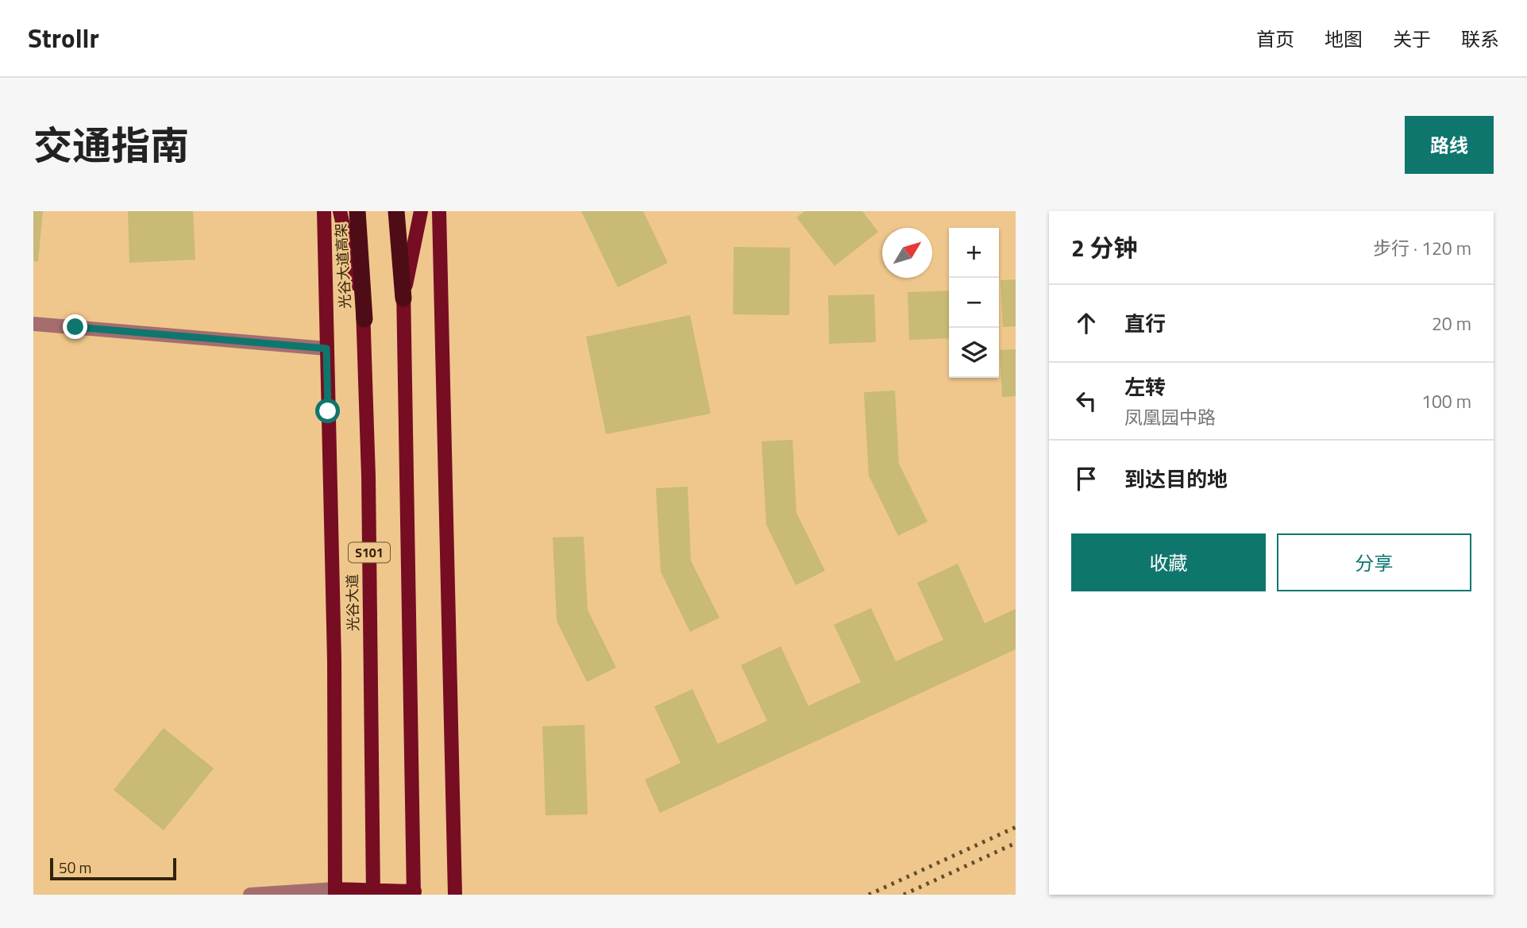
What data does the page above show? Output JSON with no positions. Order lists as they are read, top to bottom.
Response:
{
  "streets": {
    "highway": ["光谷大道高架"],
    "main road": ["S101", "光谷大道"]
  },
  "crossings": [
    ["光谷大道高架", "光谷大道"]
  ],
  "scale_bar": "50 m",
  "north": "top right",
  "page": {
    "header": "Strollr",
    "nav": [
      "首页",
      "地图",
      "关于",
      "联系"
    ],
    "title": "交通指南",
    "buttons": [
      "路线",
      ["收藏", "分享"]
    ],
    "heading": ["2 分钟", "步行 · 120 m"],
    "map_buttons": ["+", "−"],
    "list": [
      ["直行", "20 m"],
      ["左转", "凤凰园中路", "100 m"],
      "到达目的地"
    ],
    "scale": "50 m"
  }
}
